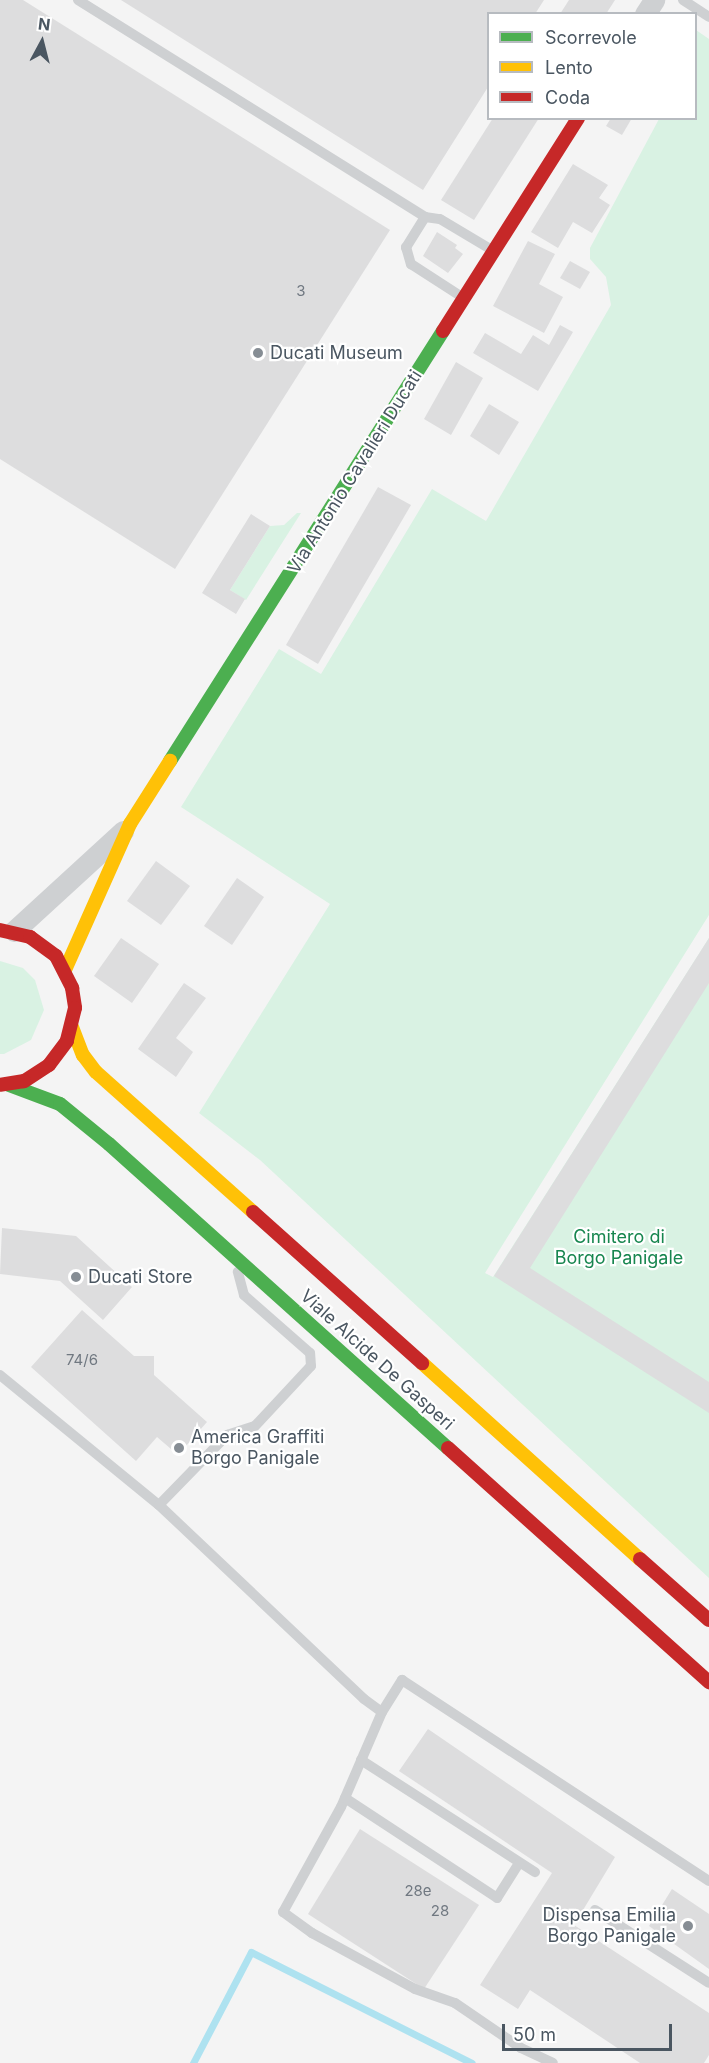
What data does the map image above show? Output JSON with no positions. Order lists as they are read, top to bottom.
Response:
{
  "streets": {
    "main road": ["Via Antonio Cavalieri Ducati", "Viale Alcide De Gasperi"]
  },
  "parks": ["Cimitero di Borgo Panigale"],
  "places": [
    "Ducati Museum",
    "Ducati Store",
    "America Graffiti Borgo Panigale",
    "Dispensa Emilia Borgo Panigale"
  ],
  "house_numbers": [
    "3",
    "74/6",
    "28e",
    "28"
  ],
  "legend": ["Scorrevole", "Lento", "Coda"],
  "scale_bar": "50 m",
  "north": "top"
}
